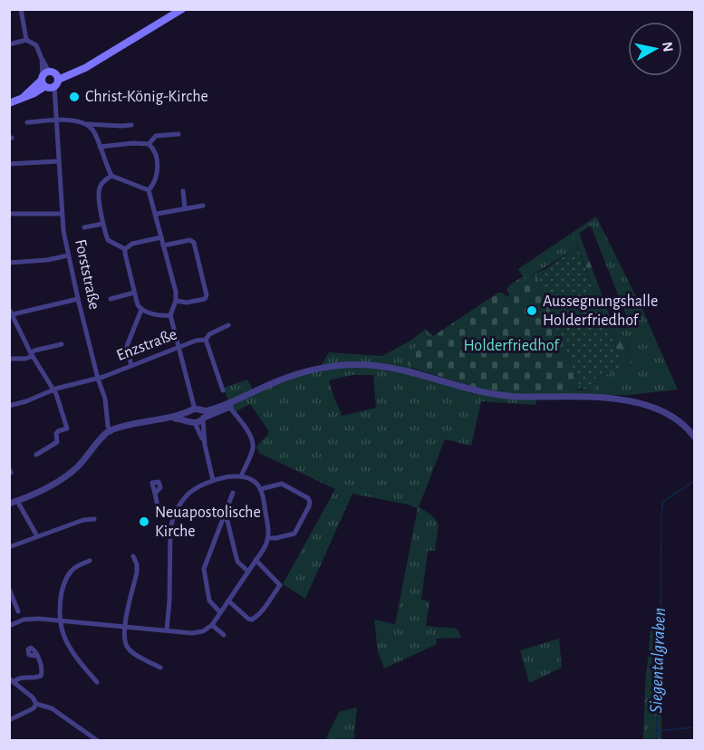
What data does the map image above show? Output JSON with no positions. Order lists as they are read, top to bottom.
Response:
{
  "streets": {
    "street": ["Forststraße", "Enzstraße"]
  },
  "crossings": [
    ["Forststraße", "Enzstraße"]
  ],
  "water": ["Siegentalgraben"],
  "parks": ["Holderfriedhof"],
  "places": ["Christ-König-Kirche", "Aussegnungshalle Holderfriedhof", "Neuapostolische Kirche"],
  "north": "right"
}
